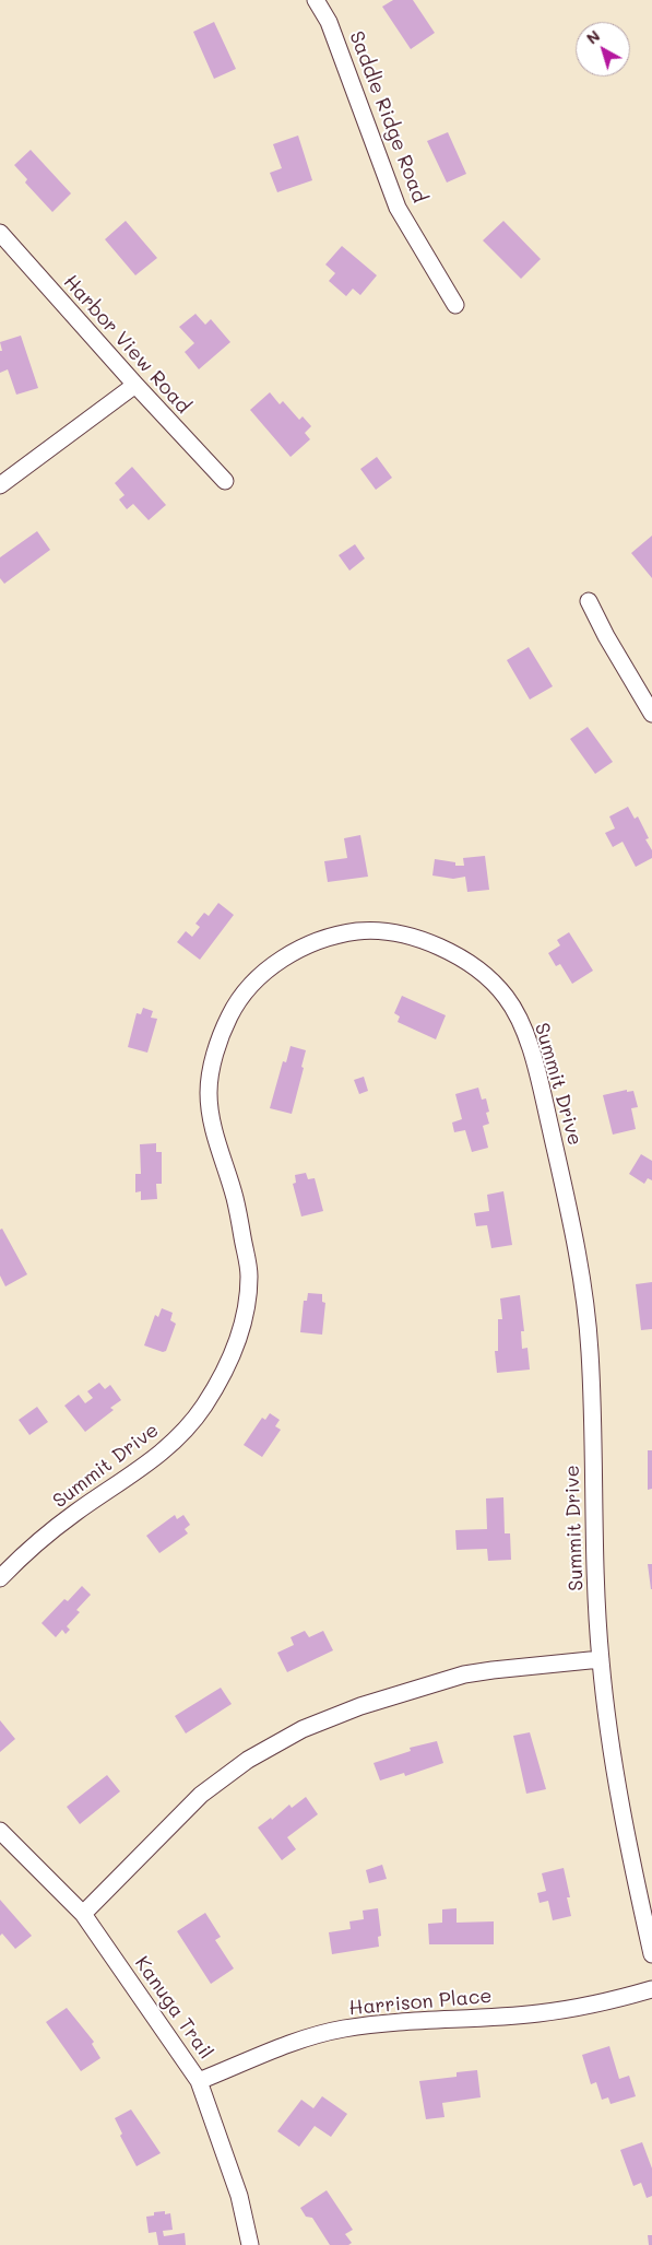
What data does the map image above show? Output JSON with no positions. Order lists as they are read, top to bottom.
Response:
{
  "streets": {
    "street": [
      "Saddle Ridge Road",
      "Harbor View Road",
      "Summit Drive",
      "Harrison Place",
      "Kanuga Trail"
    ]
  },
  "crossings": [
    ["Harrison Place", "Kanuga Trail"]
  ],
  "north": "top left"
}
